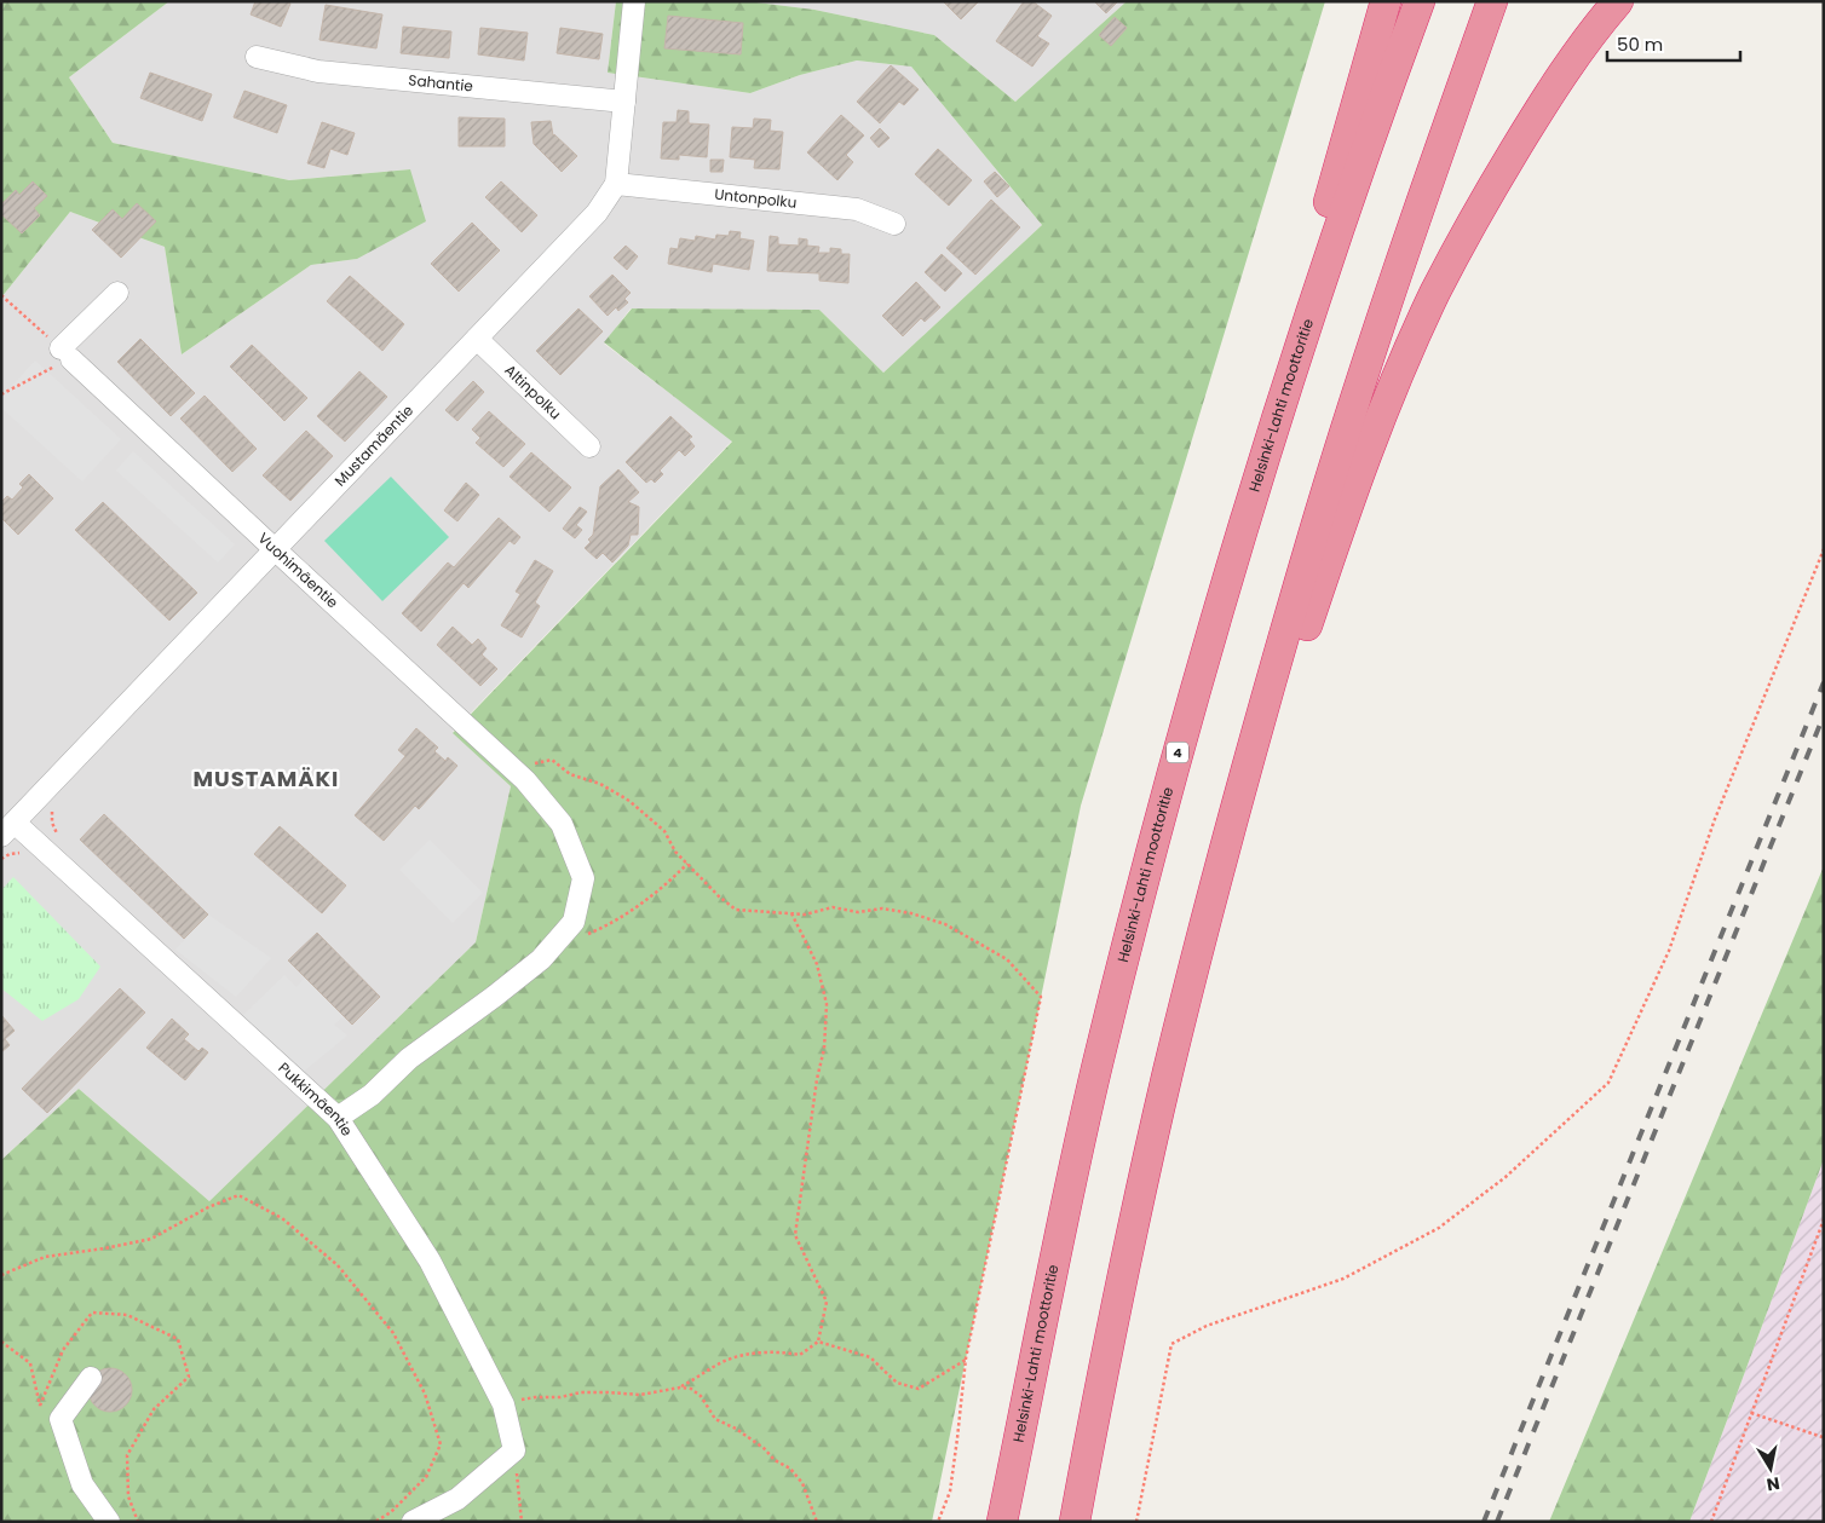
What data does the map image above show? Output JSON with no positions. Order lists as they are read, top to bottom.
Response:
{
  "streets": {
    "highway": ["Helsinki-Lahti moottoritie", "4"],
    "street": [
      "Sahantie",
      "Untonpolku",
      "Altinpolku",
      "Mustamäentie",
      "Vuohimäentie",
      "Pukkimäentie"
    ]
  },
  "crossings": [
    ["Sahantie", "Mustamäentie"],
    ["Untonpolku", "Mustamäentie"],
    ["Altinpolku", "Mustamäentie"],
    ["Mustamäentie", "Vuohimäentie"],
    ["Mustamäentie", "Pukkimäentie"],
    ["Vuohimäentie", "Pukkimäentie"]
  ],
  "districts": ["MUSTAMÄKI"],
  "scale_bar": "50 m",
  "north": "bottom"
}
